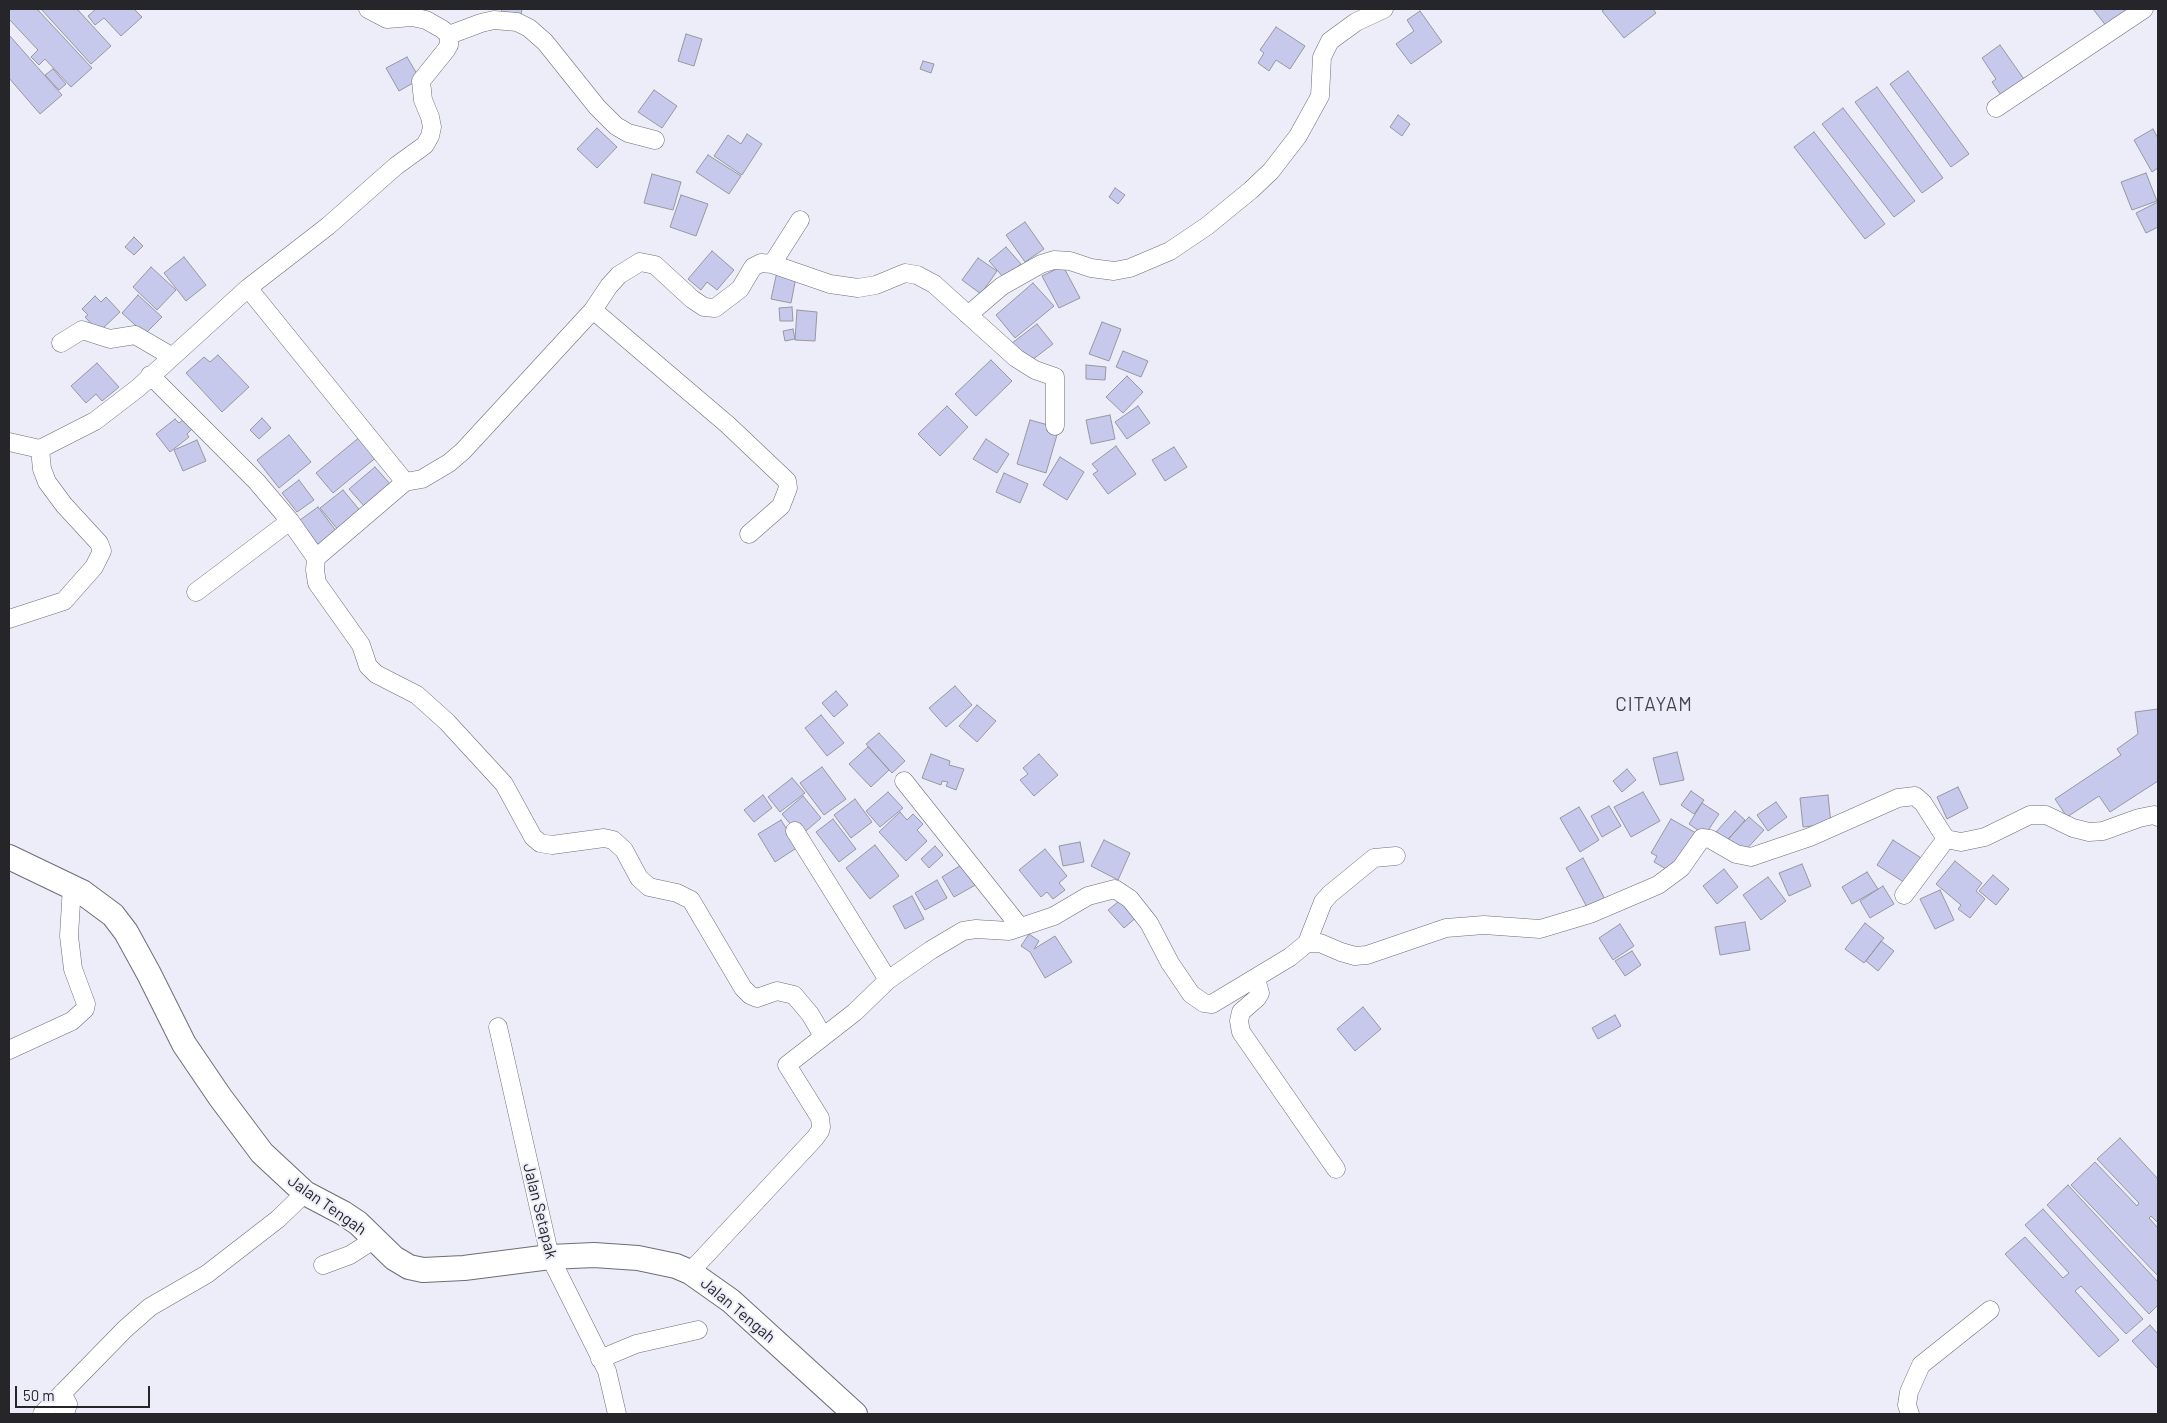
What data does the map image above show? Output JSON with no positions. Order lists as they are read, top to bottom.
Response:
{
  "streets": {
    "main road": ["Jalan Tengah"],
    "street": ["Jalan Setapak"]
  },
  "crossings": [
    ["Jalan Tengah", "Jalan Setapak"]
  ],
  "districts": ["CITAYAM"],
  "scale_bar": "50 m"
}
